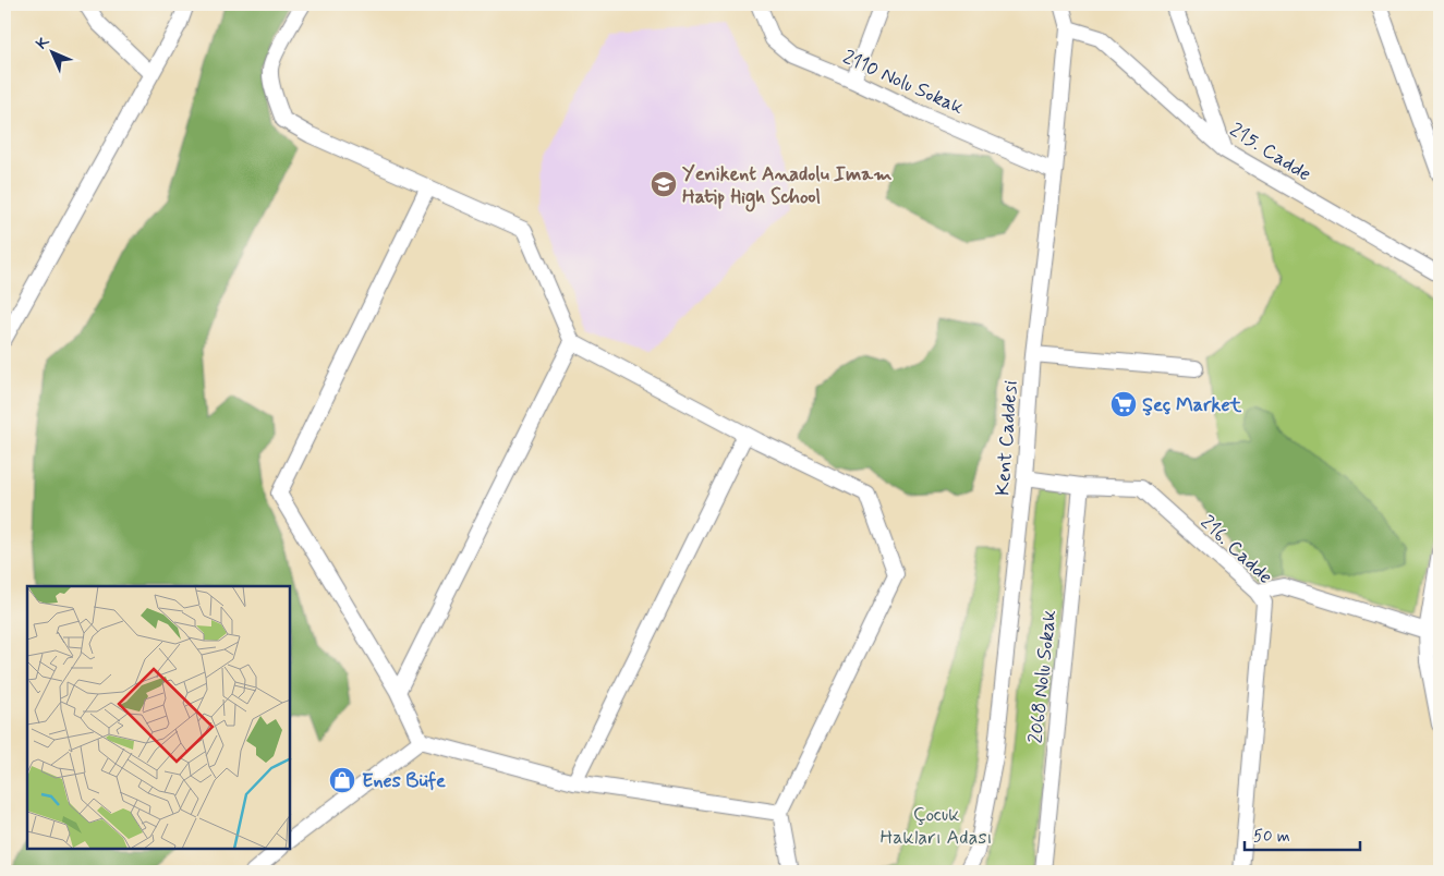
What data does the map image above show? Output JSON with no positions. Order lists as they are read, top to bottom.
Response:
{
  "streets": {
    "street": [
      "2110 Nolu Sokak",
      "215. Cadde",
      "Kent Caddesi",
      "216. Cadde",
      "2068 Nolu Sokak"
    ]
  },
  "crossings": [
    ["2110 Nolu Sokak", "Kent Caddesi"],
    ["215. Cadde", "Kent Caddesi"],
    ["Kent Caddesi", "216. Cadde"],
    ["216. Cadde", "2068 Nolu Sokak"]
  ],
  "parks": ["Çocuk Hakları Adası"],
  "places": {
    "school or university": ["Yenikent Anadolu Imam Hatip High School"],
    "supermarket": ["Şeç Market"],
    "shop": ["Enes Büfe"]
  },
  "scale_bar": "50 m",
  "north": "top left"
}
